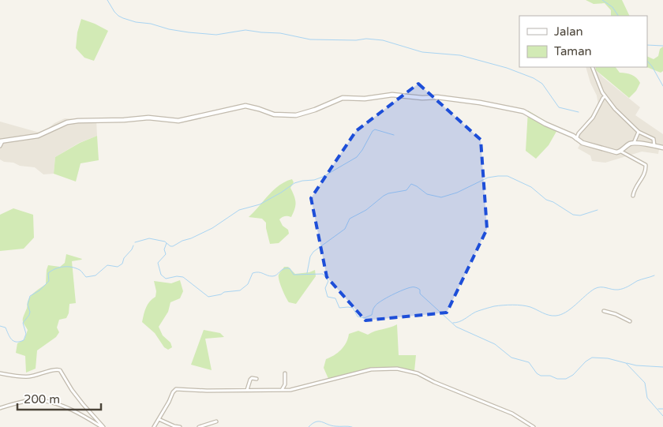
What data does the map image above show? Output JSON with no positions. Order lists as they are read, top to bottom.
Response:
{
  "legend": ["Jalan", "Taman"],
  "scale_bar": "200 m"
}
